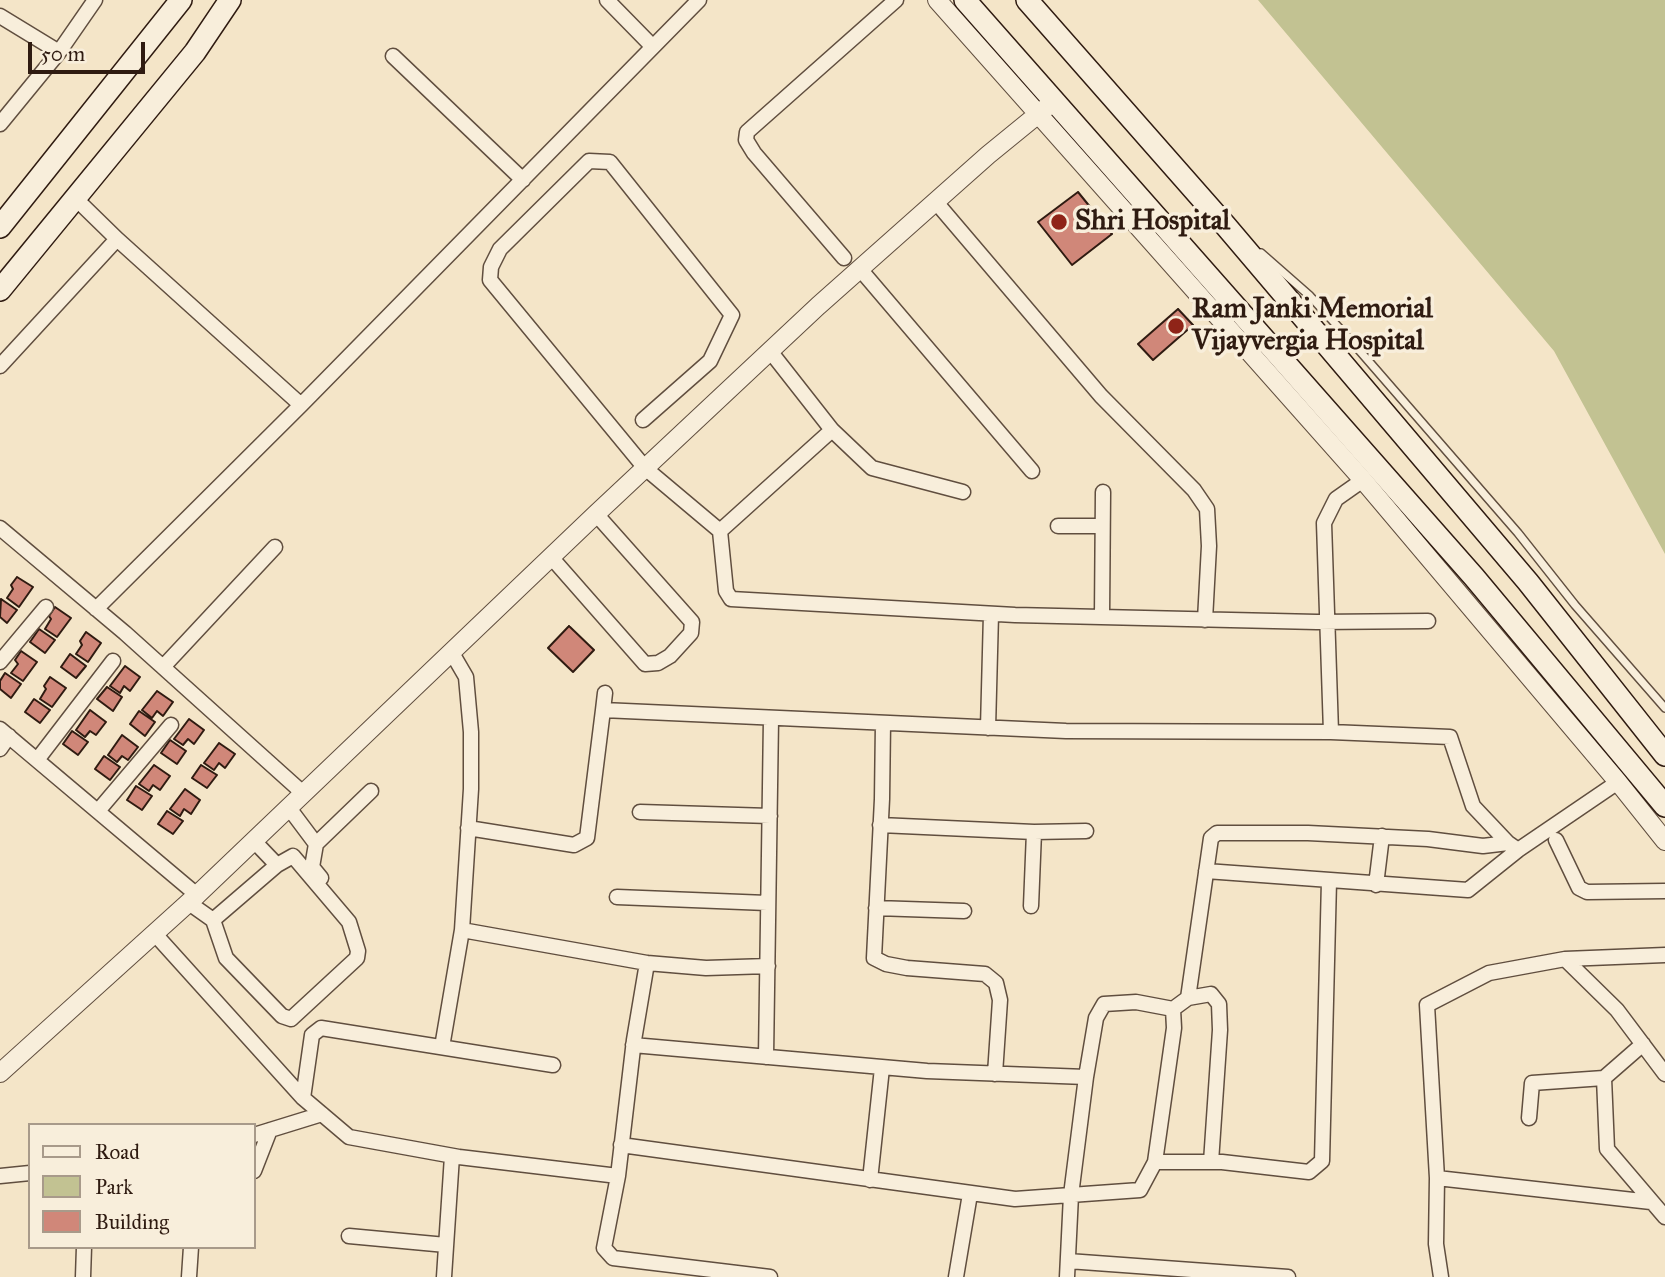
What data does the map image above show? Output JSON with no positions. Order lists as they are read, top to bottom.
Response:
{
  "places": ["Shri Hospital", "Ram Janki Memorial Vijayvergia Hospital"],
  "legend": ["Road", "Park", "Building"],
  "scale_bar": "50 m"
}
